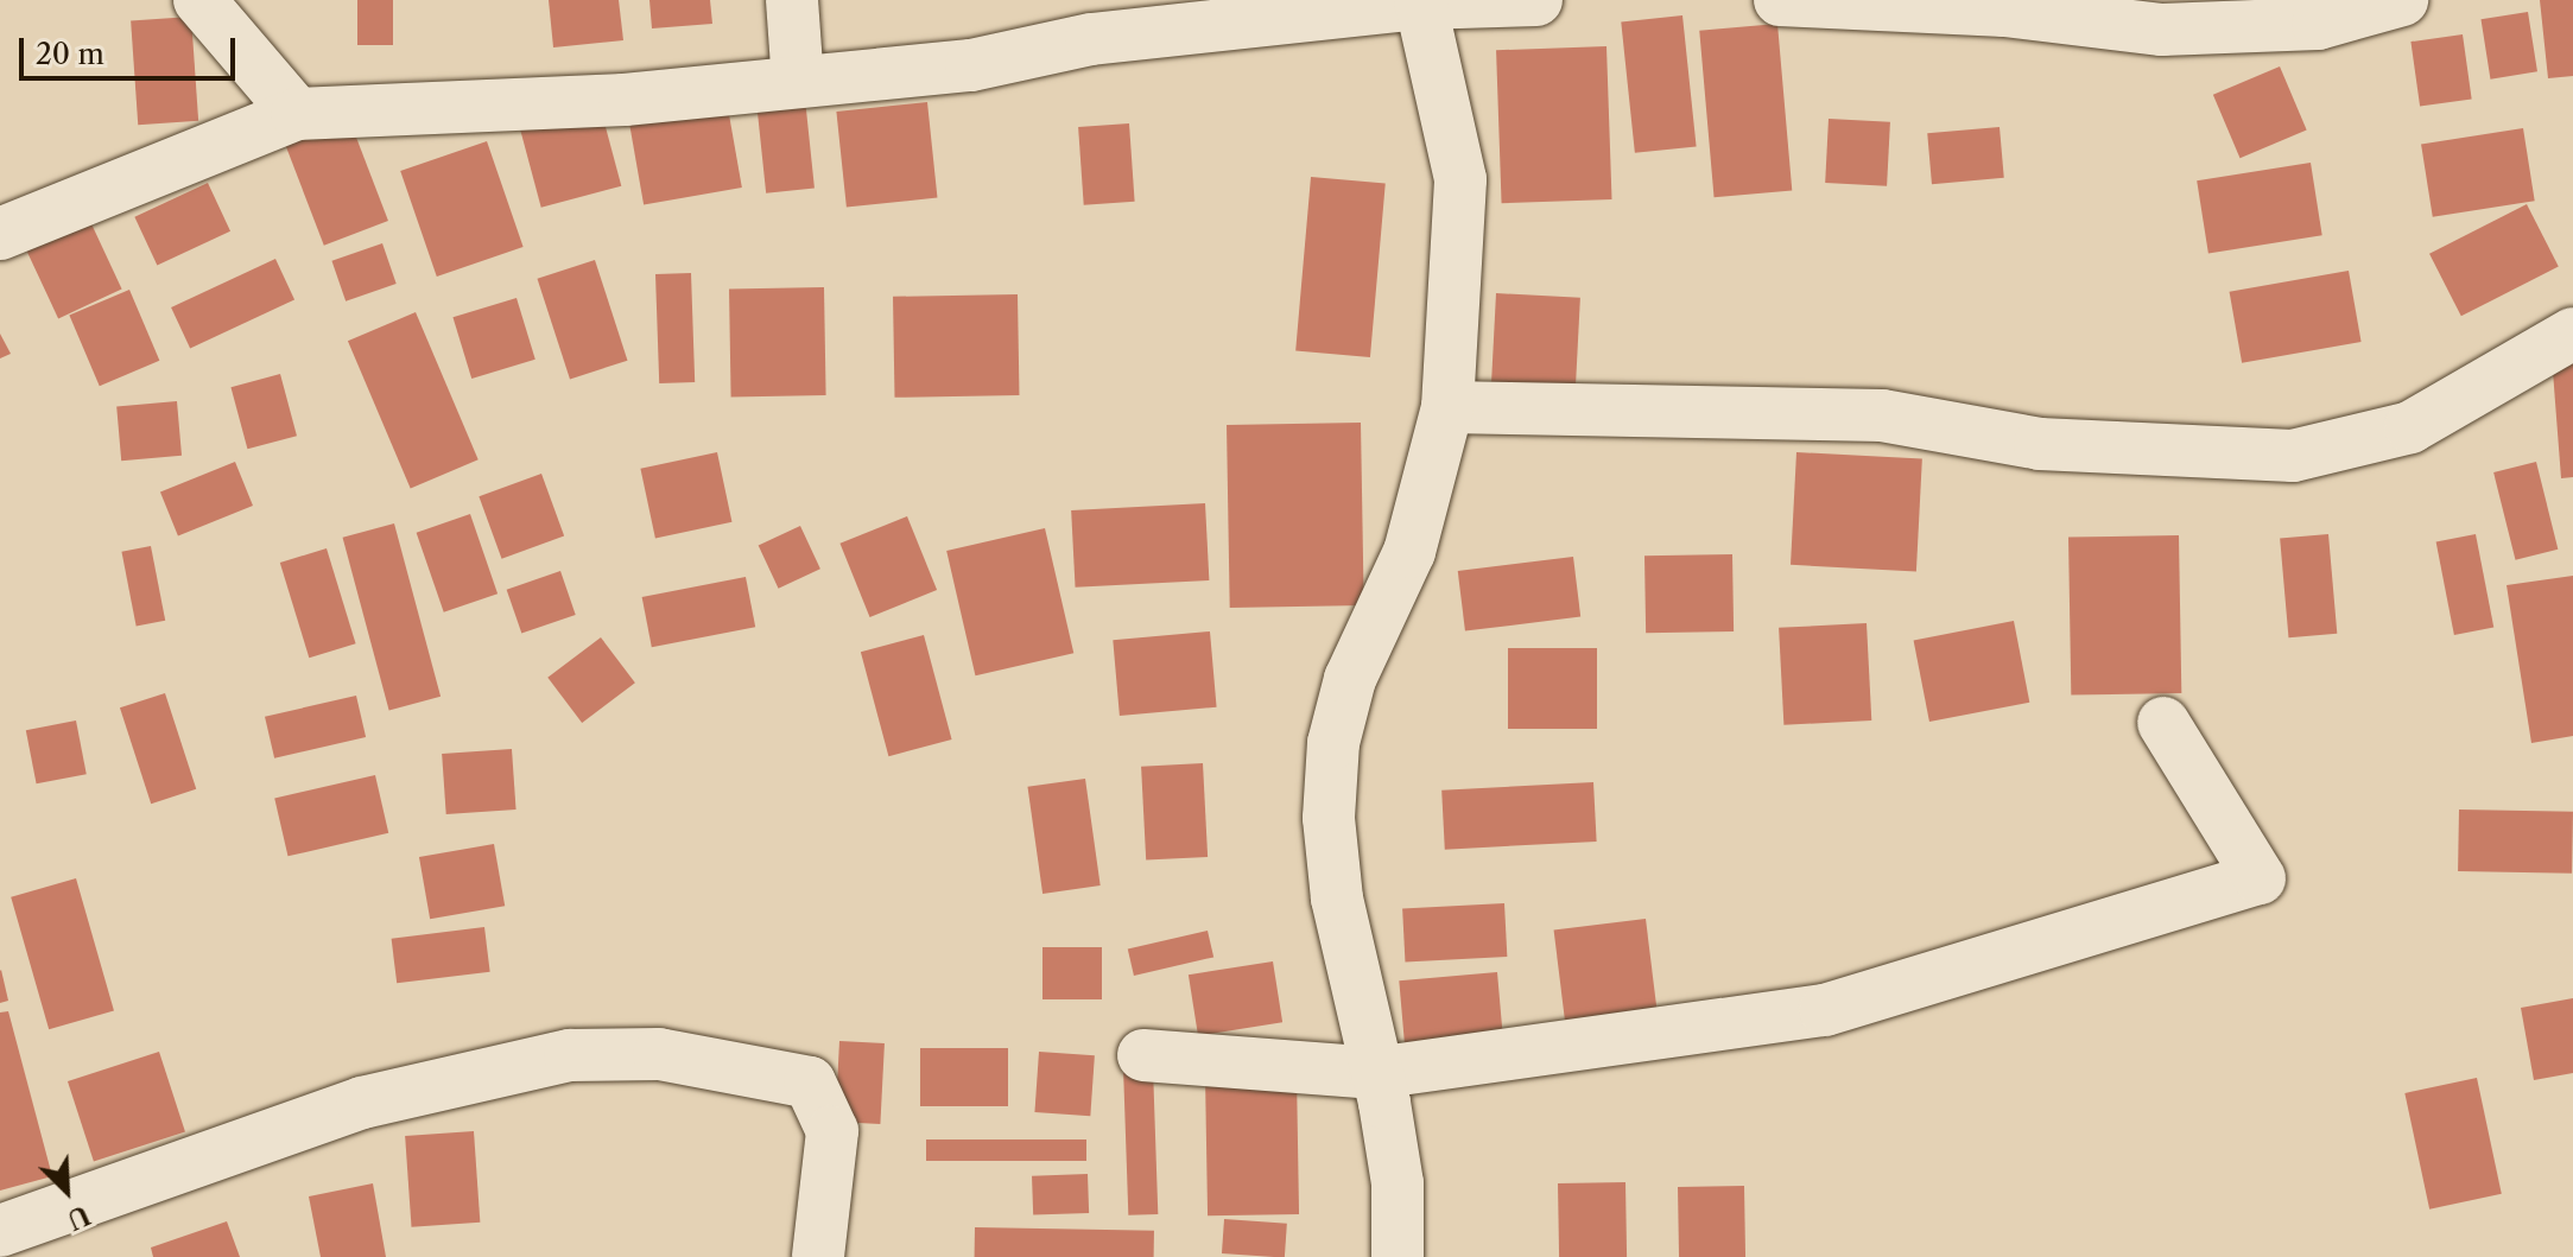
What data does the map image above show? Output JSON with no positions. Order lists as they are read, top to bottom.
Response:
{
  "scale_bar": "20 m",
  "north": "bottom right"
}
